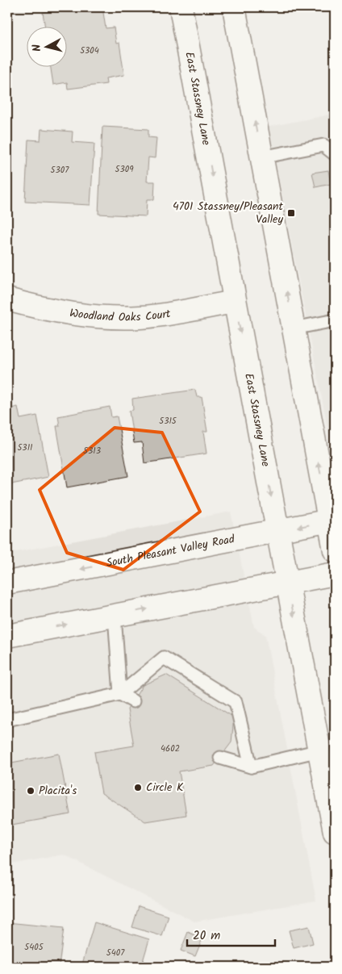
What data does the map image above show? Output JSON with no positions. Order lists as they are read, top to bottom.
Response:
{
  "streets": {
    "main road": ["East Stassney Lane", "Woodland Oaks Court", "South Pleasant Valley Road"]
  },
  "crossings": [
    ["East Stassney Lane", "Woodland Oaks Court"],
    ["East Stassney Lane", "South Pleasant Valley Road"]
  ],
  "places": {
    "transit": ["4701 Stassney/Pleasant Valley"],
    "other": ["Circle K", "Placita's"]
  },
  "house_numbers": [
    "5304",
    "5309",
    "5307",
    "5315",
    "5311",
    "5313",
    "4602",
    "5405",
    "5407"
  ],
  "scale_bar": "20 m",
  "north": "left"
}
